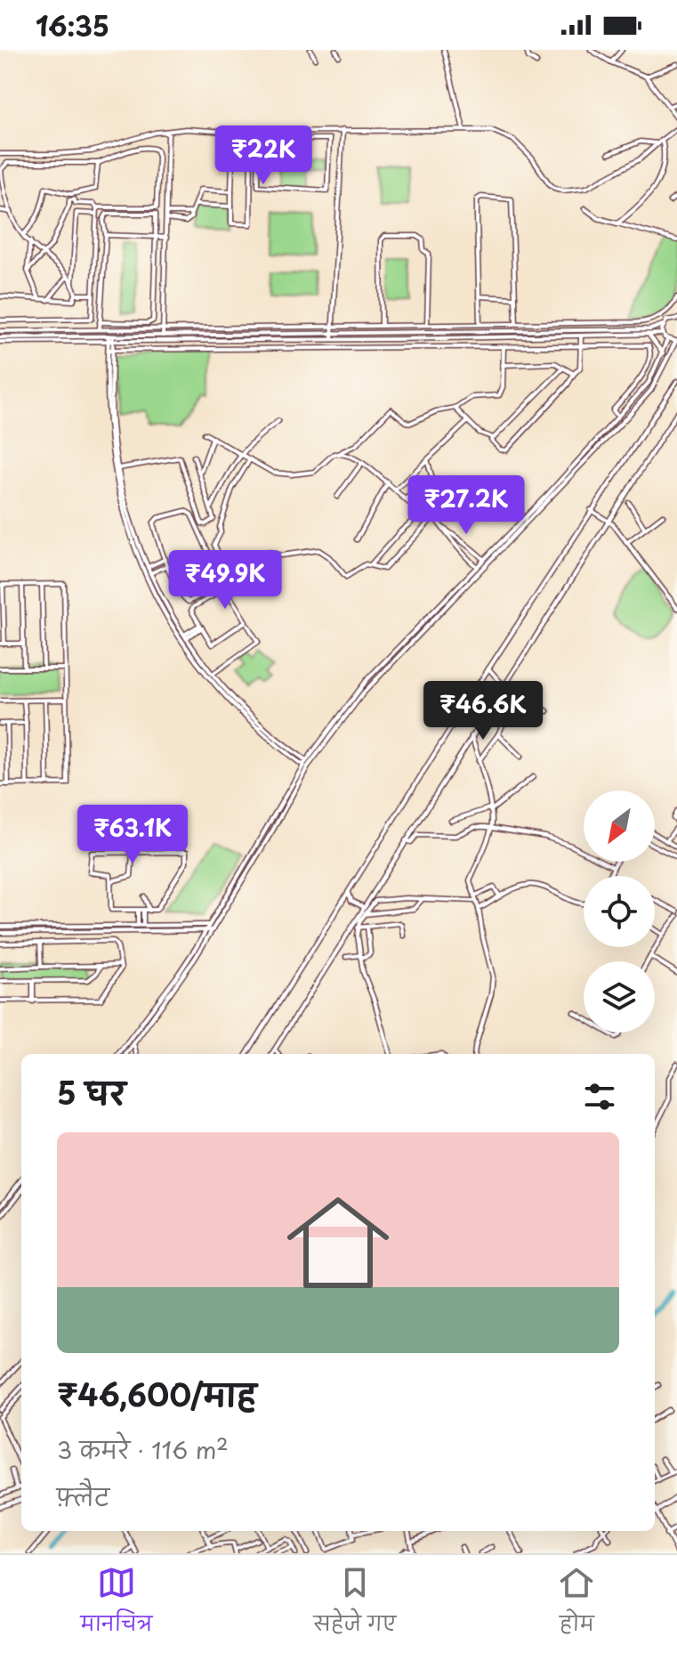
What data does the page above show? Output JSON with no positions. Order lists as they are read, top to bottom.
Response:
{
  "north": "bottom left",
  "page": {
    "status": "16:35",
    "price": [
      "₹22K",
      "₹27.2K",
      "₹49.9K",
      "₹46.6K",
      "₹63.1K"
    ],
    "heading": "5 घर",
    "list": [
      {
        "name": "₹46,600/माह",
        "note": "3 कमरे · 116 m² · फ़्लैट"
      }
    ],
    "tabs": ["मानचित्र", "सहेजे गए", "होम"]
  }
}
